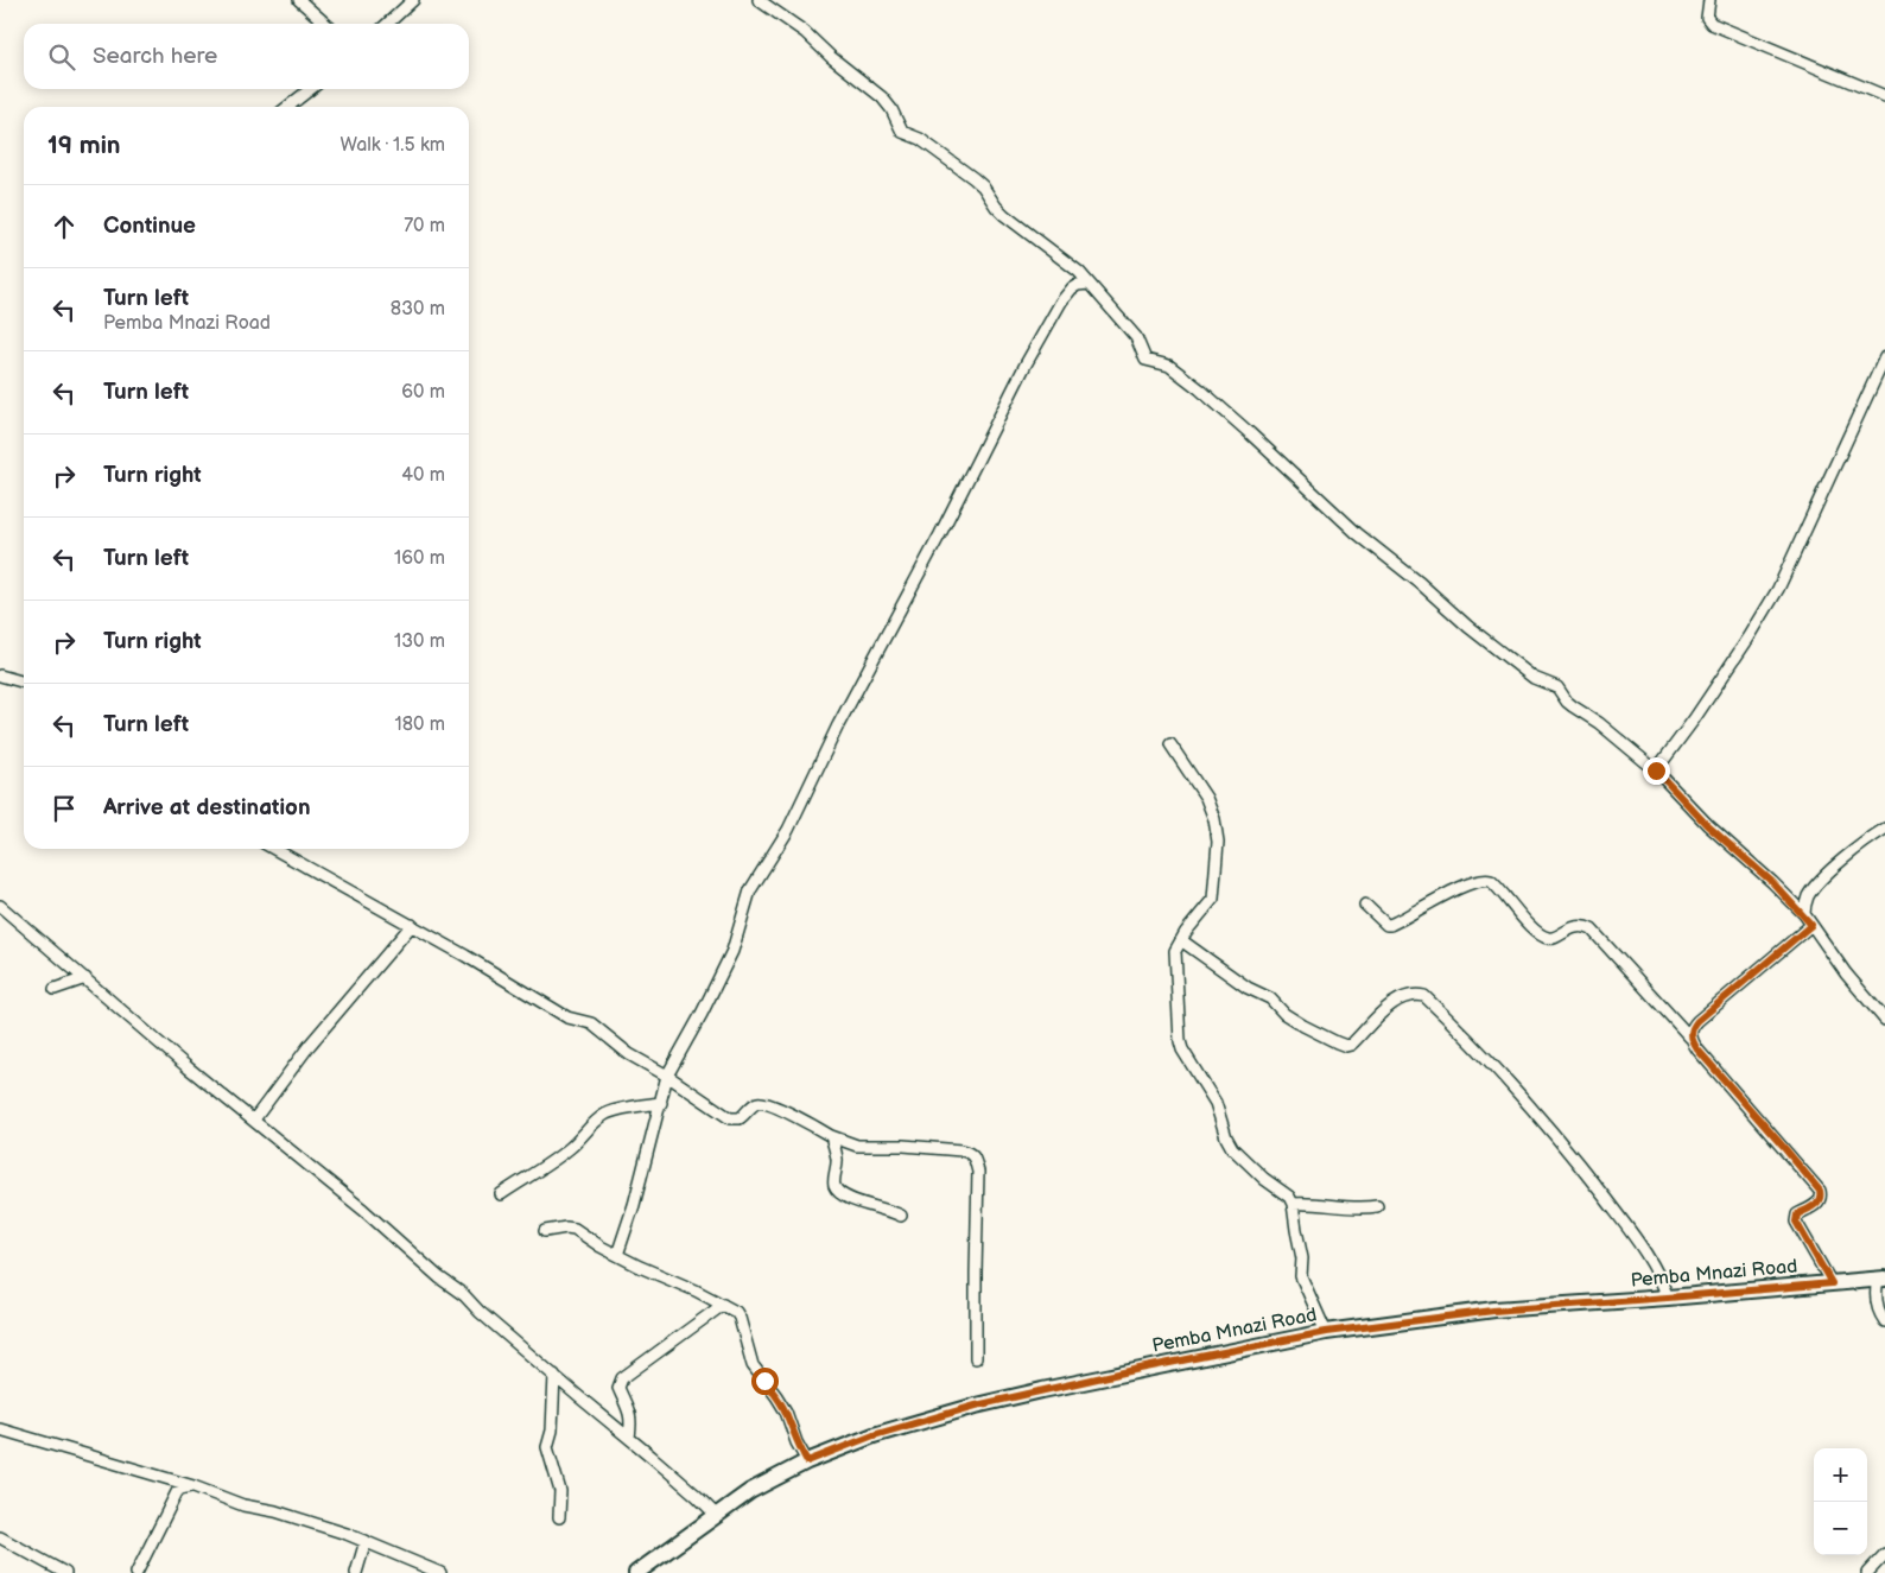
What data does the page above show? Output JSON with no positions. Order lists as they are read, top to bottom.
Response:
{
  "streets": {
    "main road": ["Pemba Mnazi Road"]
  },
  "page": {
    "search": "Search here",
    "heading": ["19 min", "Walk · 1.5 km"],
    "list": [
      ["Continue", "70 m"],
      ["Turn left", "Pemba Mnazi Road", "830 m"],
      ["Turn left", "60 m"],
      ["Turn right", "40 m"],
      ["Turn left", "160 m"],
      ["Turn right", "130 m"],
      ["Turn left", "180 m"],
      "Arrive at destination"
    ],
    "map_buttons": ["+", "−"]
  }
}
